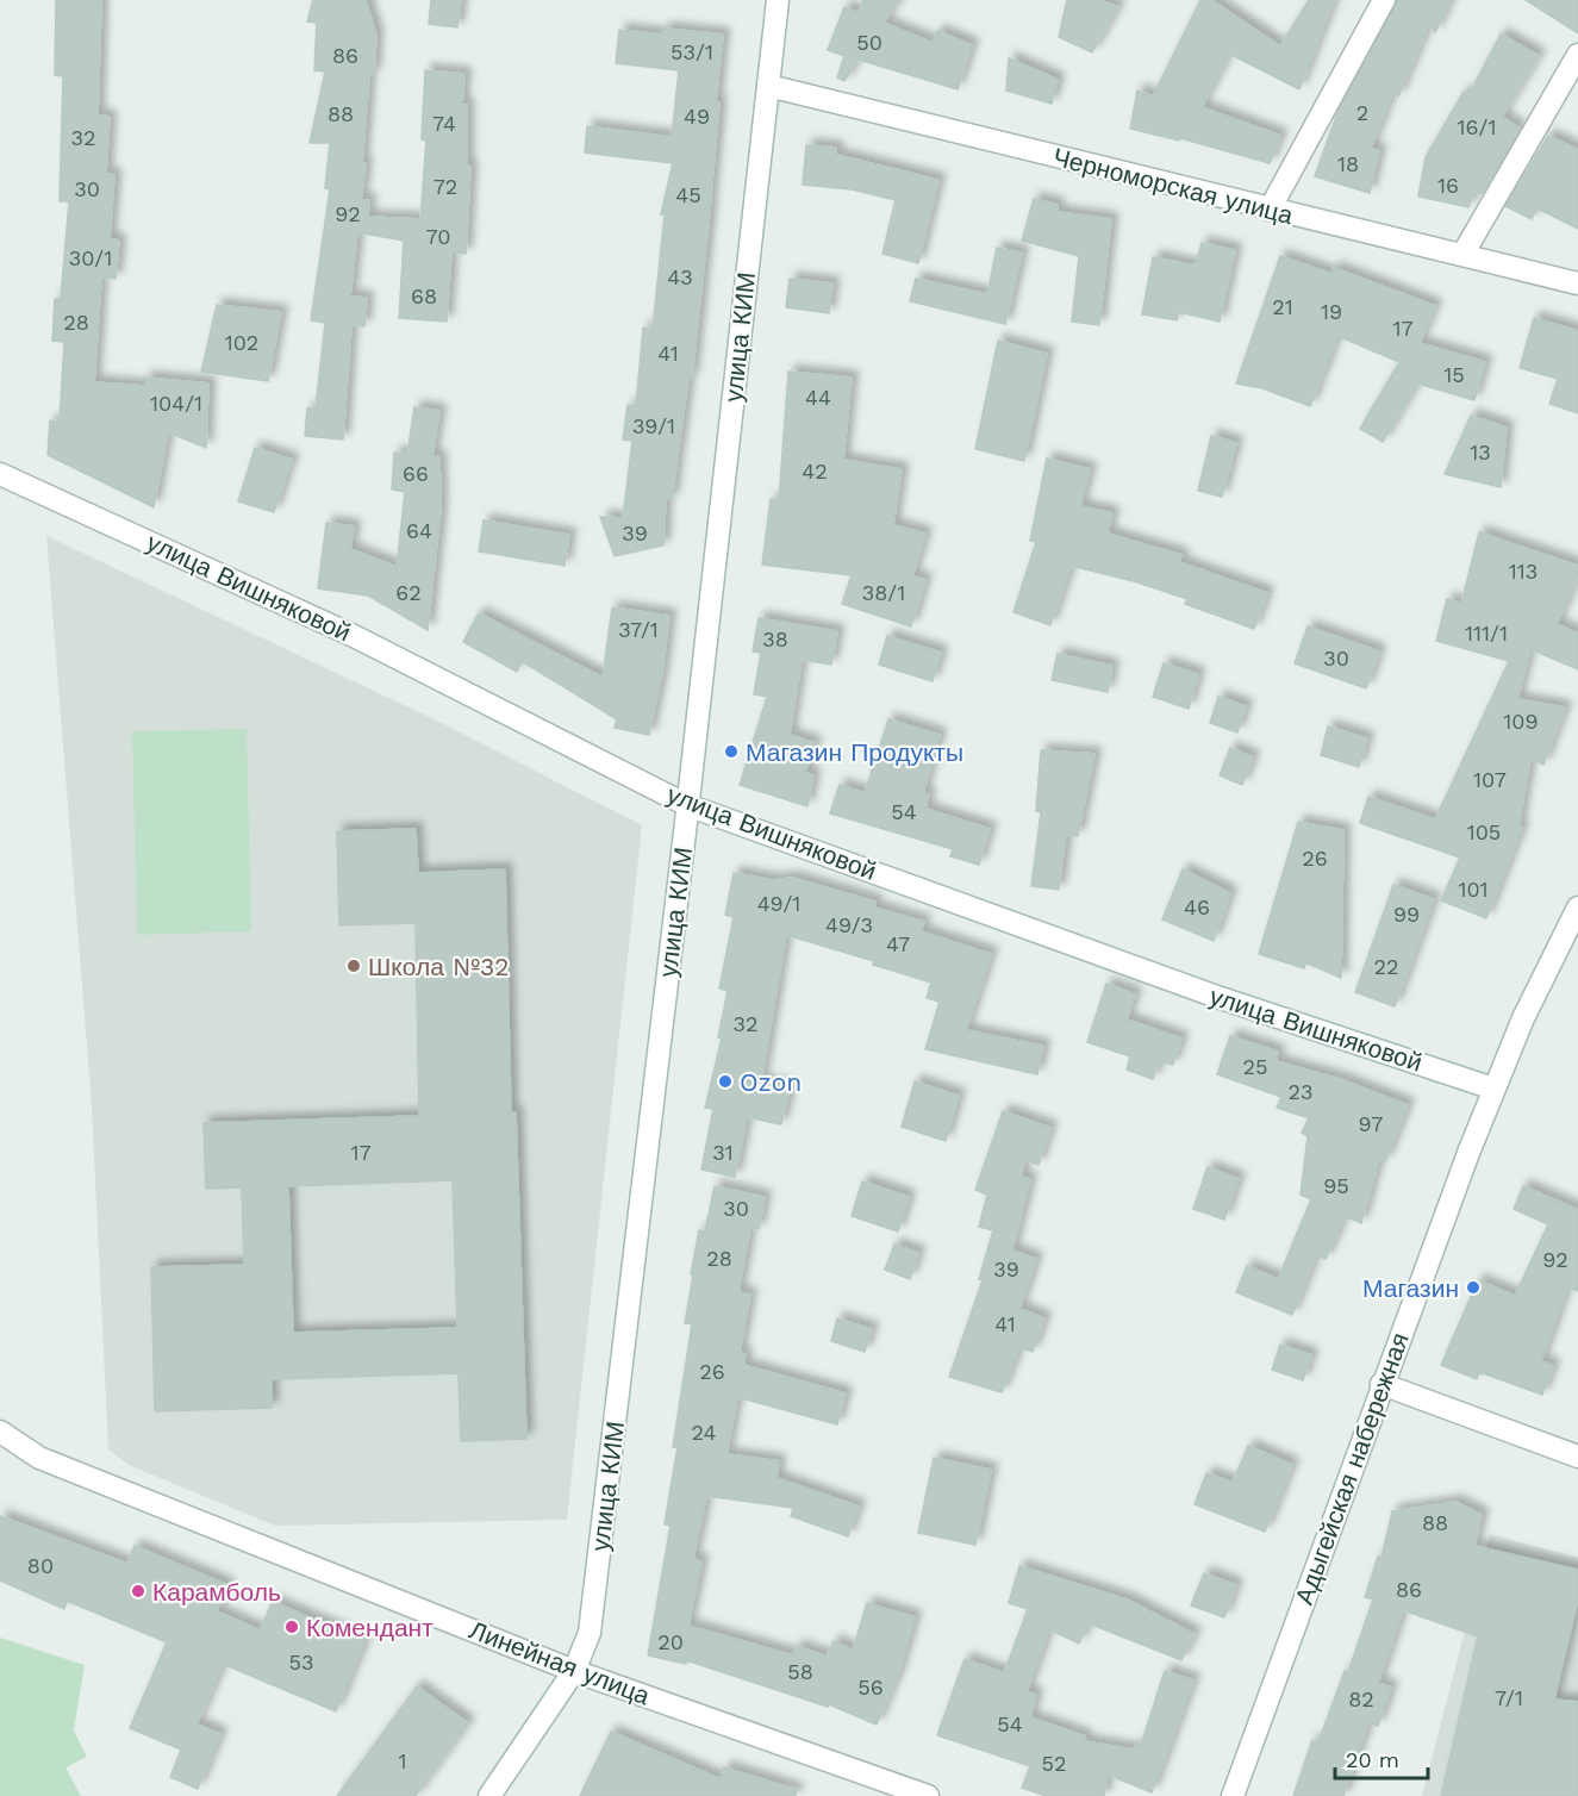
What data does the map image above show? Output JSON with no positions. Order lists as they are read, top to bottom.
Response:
{
  "streets": {
    "street": [
      "Черноморская улица",
      "улица КИМ",
      "улица Вишняковой",
      "Адыгейская набережная",
      "Линейная улица"
    ]
  },
  "crossings": [
    ["Черноморская улица", "улица КИМ"],
    ["улица КИМ", "улица Вишняковой"],
    ["улица КИМ", "Линейная улица"],
    ["улица Вишняковой", "Адыгейская набережная"]
  ],
  "places": [
    "Магазин Продукты",
    "Школа №32",
    "Ozon",
    "Магазин",
    "Карамболь",
    "Комендант"
  ],
  "house_numbers": [
    "50",
    "53/1",
    "86",
    "2",
    "88",
    "49",
    "74",
    "16/1",
    "32",
    "18",
    "16",
    "72",
    "30",
    "45",
    "92",
    "70",
    "30/1",
    "43",
    "68",
    "21",
    "19",
    "28",
    "17",
    "102",
    "41",
    "15",
    "44",
    "104/1",
    "39/1",
    "13",
    "42",
    "66",
    "64",
    "39",
    "113",
    "62",
    "38/1",
    "37/1",
    "111/1",
    "38",
    "30",
    "109",
    "107",
    "54",
    "105",
    "26",
    "101",
    "49/1",
    "46",
    "99",
    "49/3",
    "47",
    "22",
    "32",
    "25",
    "23",
    "97",
    "17",
    "31",
    "95",
    "30",
    "28",
    "92",
    "39",
    "41",
    "26",
    "24",
    "88",
    "80",
    "86",
    "20",
    "53",
    "58",
    "56",
    "7/1",
    "82",
    "54",
    "1",
    "52"
  ],
  "scale_bar": "20 m"
}
